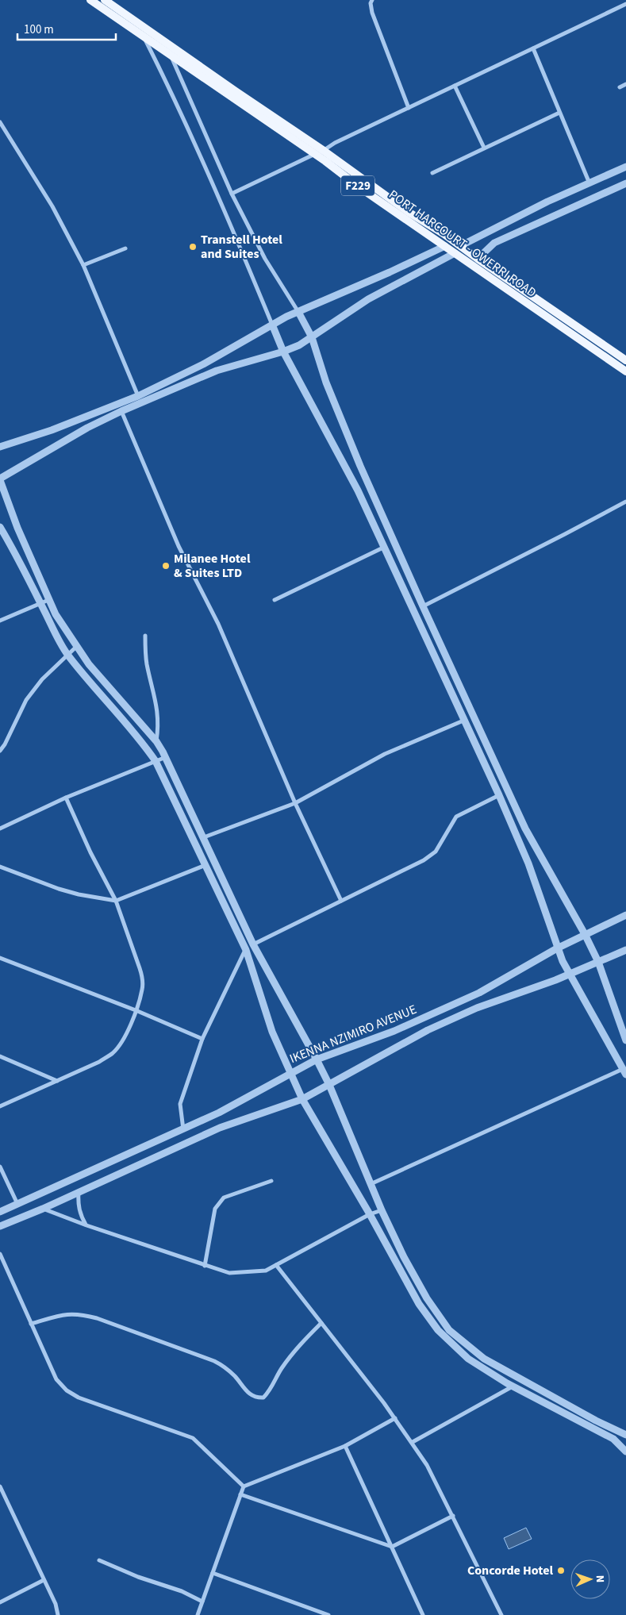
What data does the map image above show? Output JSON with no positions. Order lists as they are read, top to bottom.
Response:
{
  "streets": {
    "main road": ["F229", "PORT HARCOURT - OWERRI ROAD"],
    "street": ["IKENNA NZIMIRO AVENUE"]
  },
  "places": ["Transtell Hotel and Suites", "Milanee Hotel & Suites LTD", "Concorde Hotel"],
  "scale_bar": "100 m",
  "north": "right"
}
